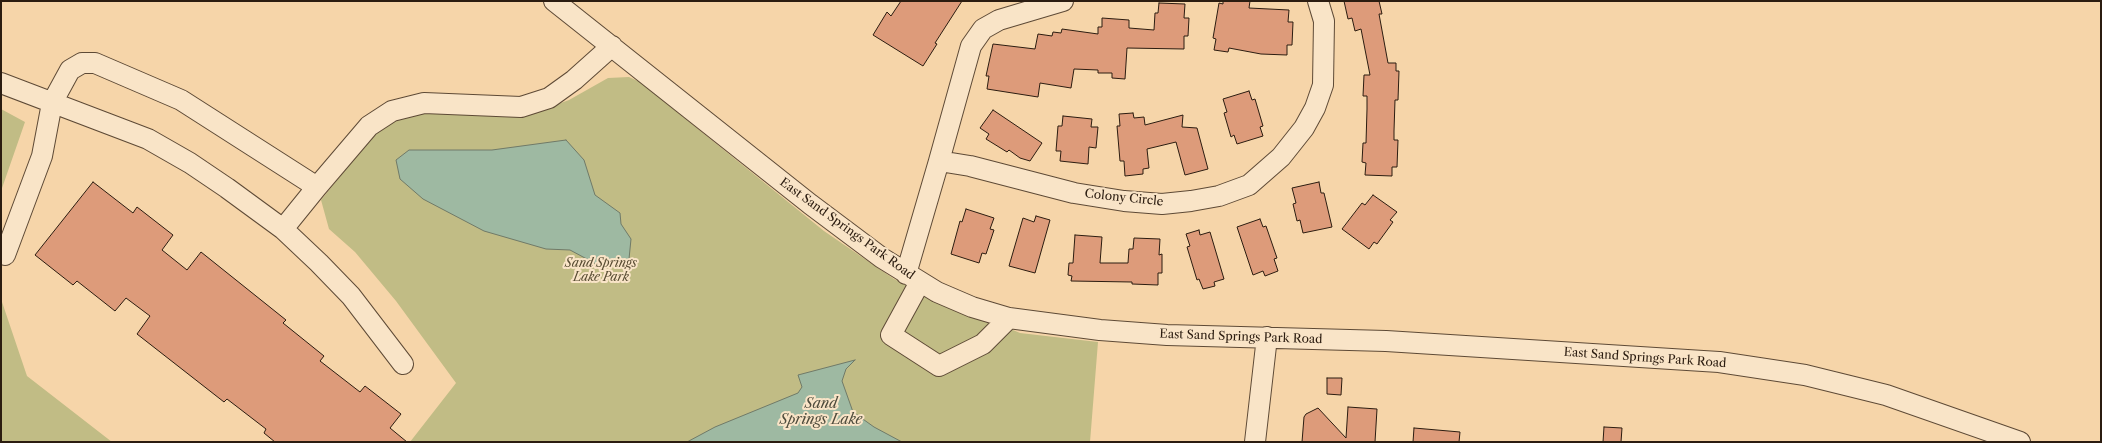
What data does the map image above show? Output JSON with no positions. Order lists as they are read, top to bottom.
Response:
{
  "streets": {
    "street": ["Colony Circle", "East Sand Springs Park Road"]
  },
  "water": ["Sand Springs Lake"],
  "parks": ["Sand Springs Lake Park"]
}
